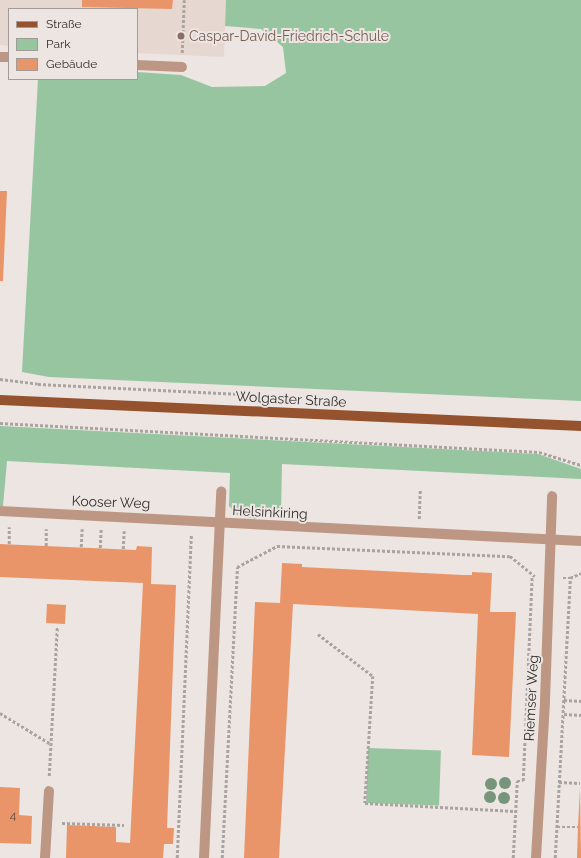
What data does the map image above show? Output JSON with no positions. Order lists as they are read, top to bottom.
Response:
{
  "streets": {
    "main road": ["Wolgaster Straße"],
    "street": ["Kooser Weg", "Helsinkiring", "Riemser Weg"]
  },
  "crossings": [
    ["Kooser Weg", "Helsinkiring"],
    ["Helsinkiring", "Riemser Weg"]
  ],
  "places": ["Caspar-David-Friedrich-Schule"],
  "house_numbers": ["4"],
  "legend": ["Straße", "Park", "Gebäude"]
}
